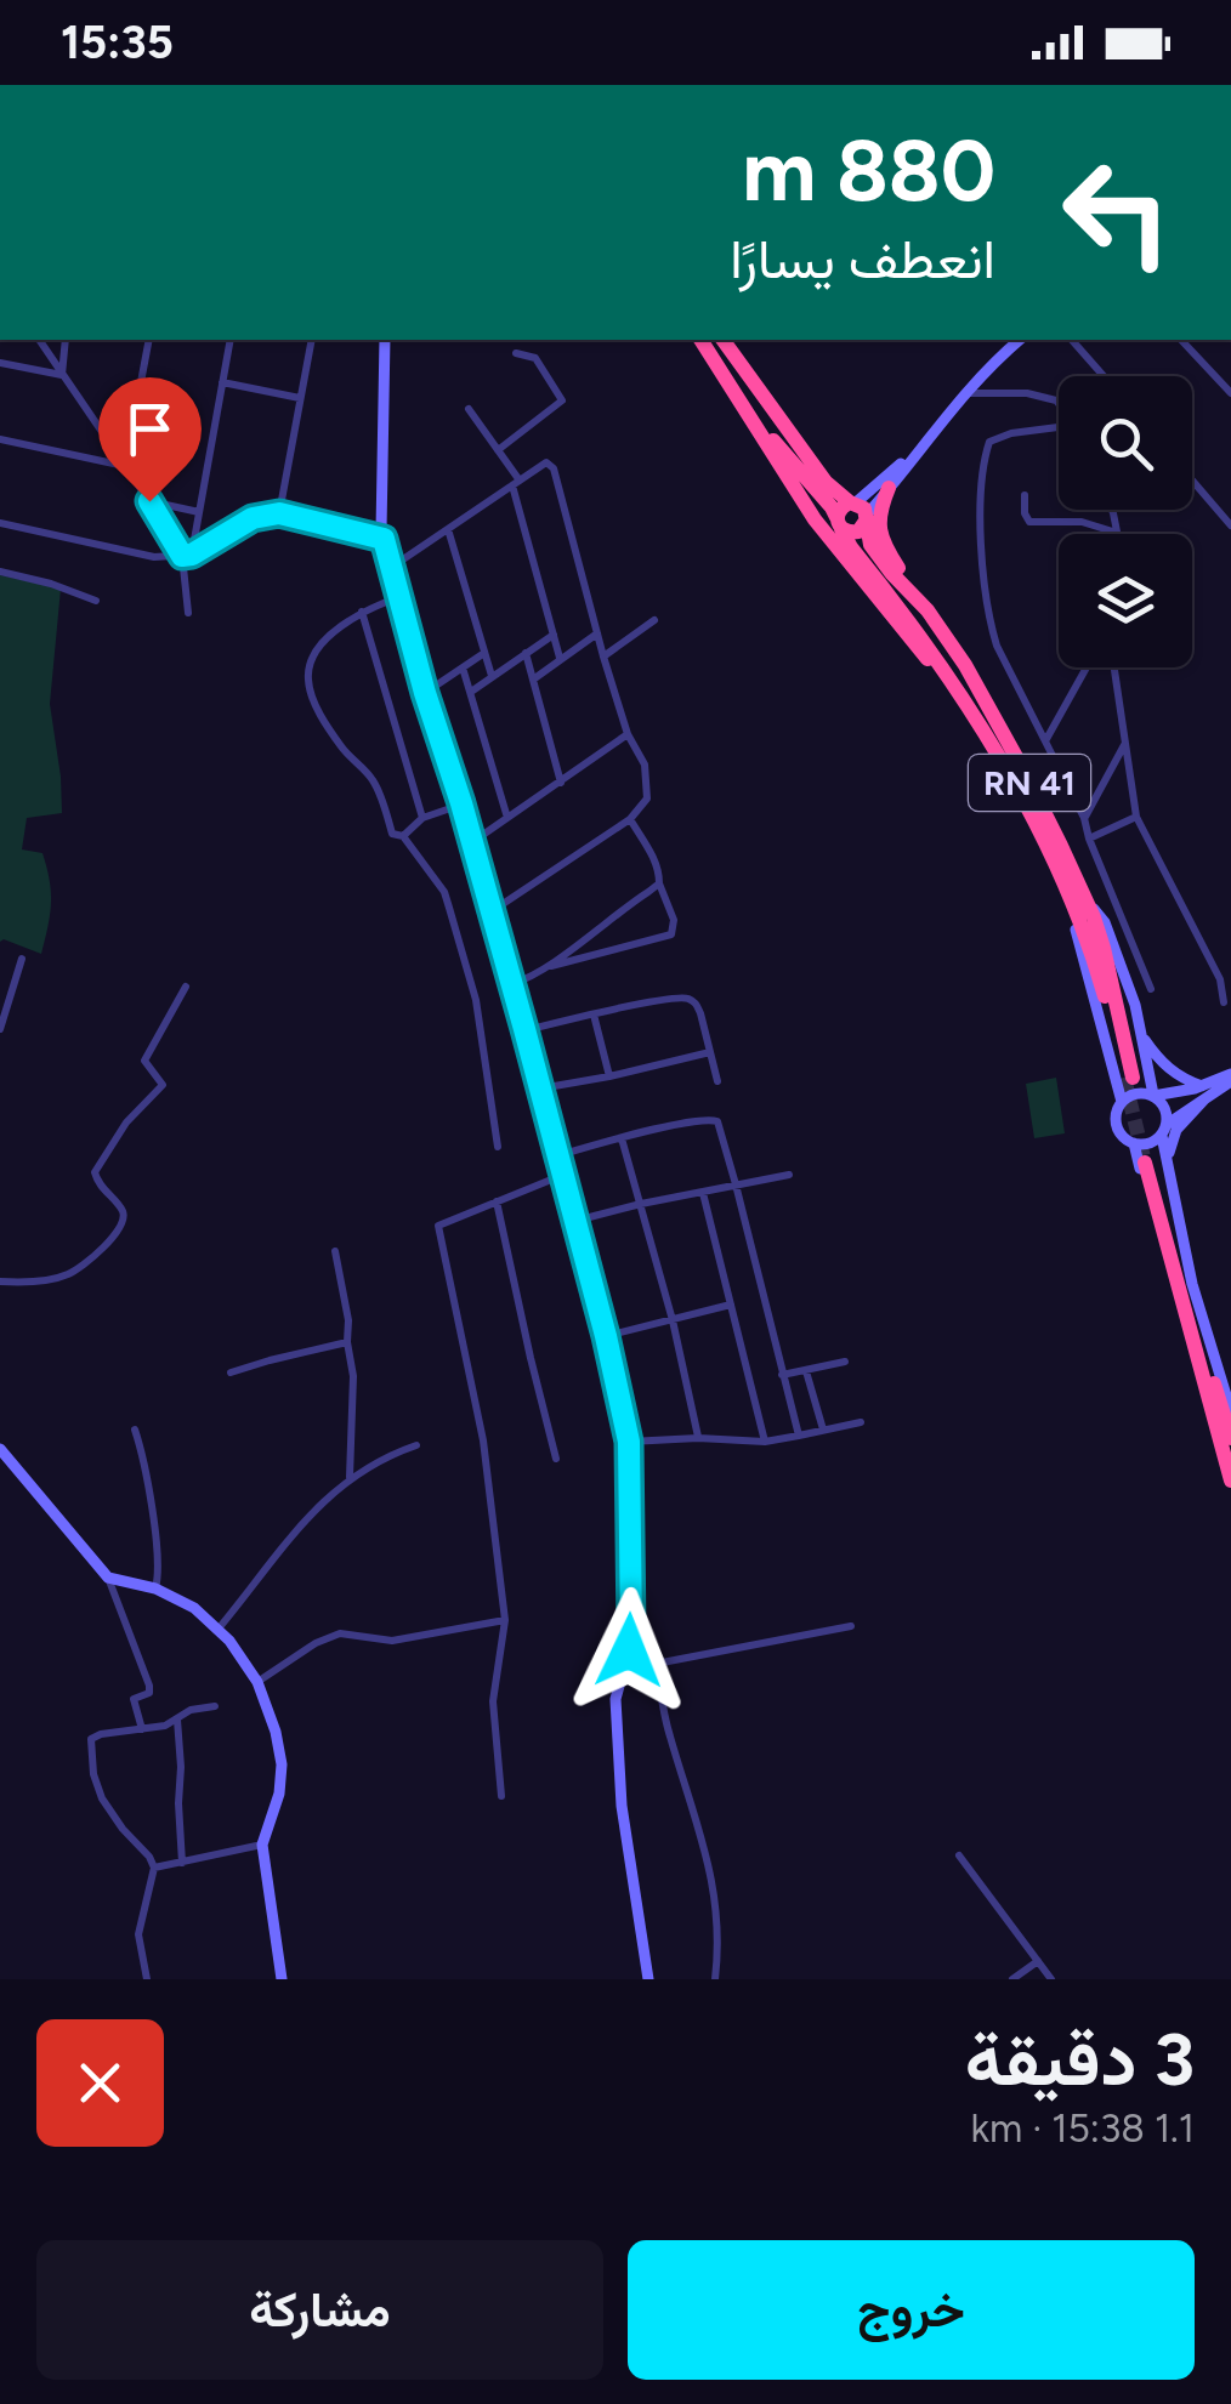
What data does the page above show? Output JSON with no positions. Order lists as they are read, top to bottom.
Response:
{
  "streets": {
    "highway": ["RN 41"]
  },
  "page": {
    "status": "15:35",
    "turn": ["880 m", "انعطف يسارًا"],
    "heading": ["3 دقيقة", "1.1 km · 15:38"],
    "buttons": ["خروج", "مشاركة"]
  }
}
